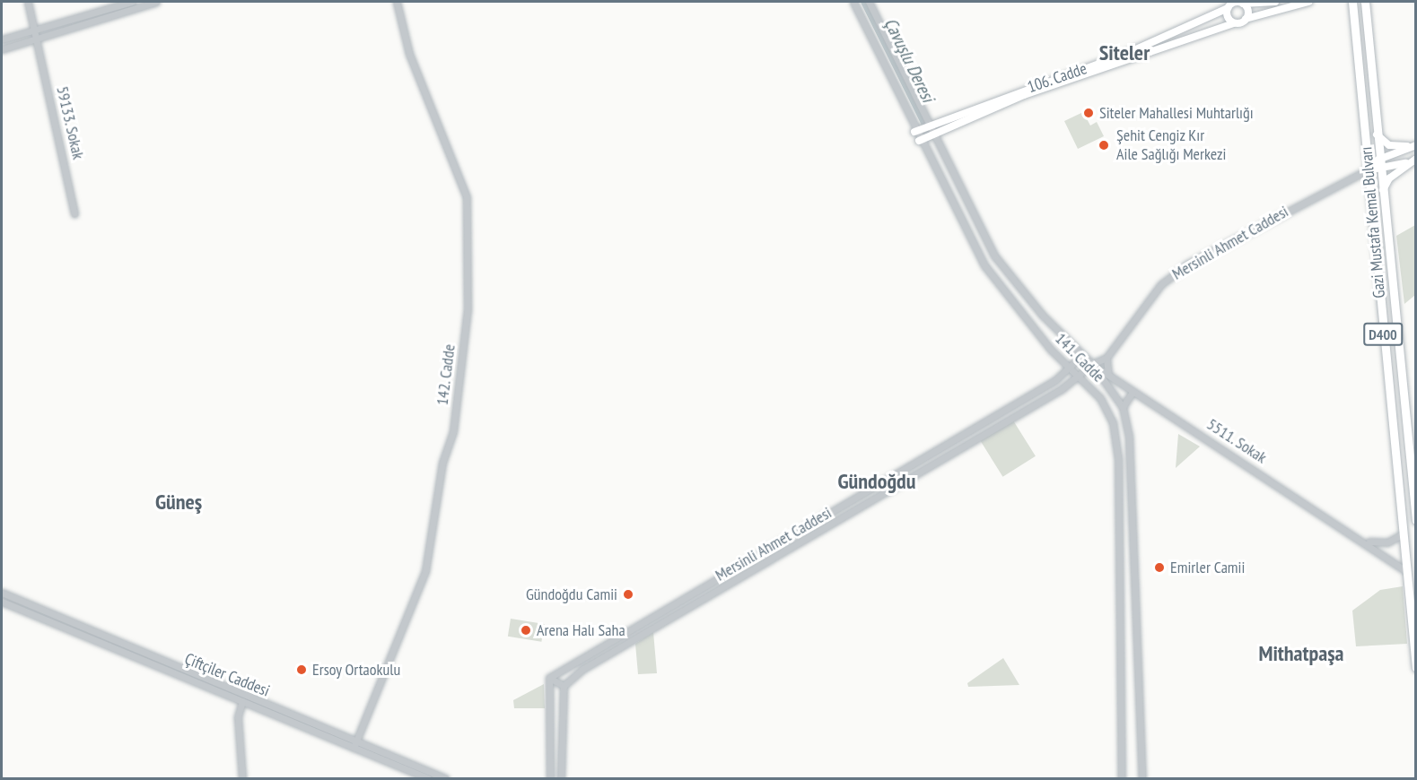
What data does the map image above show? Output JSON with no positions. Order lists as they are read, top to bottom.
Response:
{
  "streets": {
    "highway": ["Gazi Mustafa Kemal Bulvarı", "D400"],
    "main road": ["106. Cadde", "Mersinli Ahmet Caddesi"],
    "street": [
      "59133. Sokak",
      "141. Cadde",
      "142. Cadde",
      "5511. Sokak",
      "Çiftçiler Caddesi"
    ]
  },
  "crossings": [
    ["106. Cadde", "141. Cadde"],
    ["Gazi Mustafa Kemal Bulvarı", "Mersinli Ahmet Caddesi"],
    ["Gazi Mustafa Kemal Bulvarı", "5511. Sokak"],
    ["Mersinli Ahmet Caddesi", "141. Cadde"],
    ["Mersinli Ahmet Caddesi", "5511. Sokak"],
    ["141. Cadde", "5511. Sokak"],
    ["142. Cadde", "Çiftçiler Caddesi"]
  ],
  "districts": [
    "Siteler",
    "Gündoğdu",
    "Güneş",
    "Mithatpaşa"
  ],
  "water": ["Çavuşlu Deresi"],
  "places": [
    "Siteler Mahallesi Muhtarlığı",
    "Şehit Cengiz Kır Aile Sağlığı Merkezi",
    "Emirler Camii",
    "Gündoğdu Camii",
    "Arena Halı Saha",
    "Ersoy Ortaokulu"
  ]
}
